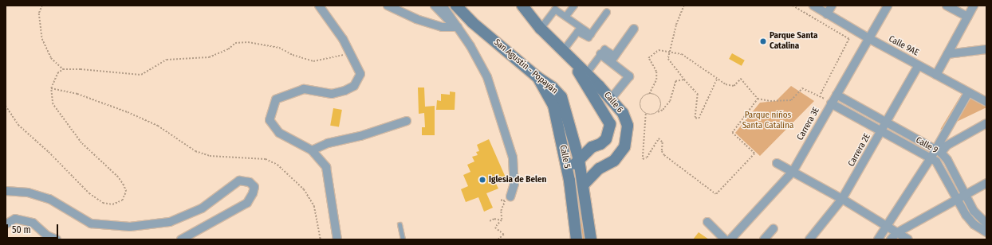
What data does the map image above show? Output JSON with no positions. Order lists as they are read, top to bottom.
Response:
{
  "streets": {
    "main road": ["San Agustín - Popayán", "Calle 6", "Calle 5"],
    "street": [
      "Calle 9AE",
      "Carrera 3E",
      "Calle 9",
      "Carrera 2E"
    ]
  },
  "crossings": [
    ["Calle 9AE", "Carrera 3E"],
    ["Calle 9AE", "Carrera 2E"],
    ["San Agustín - Popayán", "Calle 6"],
    ["San Agustín - Popayán", "Calle 5"],
    ["Calle 6", "Calle 5"],
    ["Carrera 3E", "Calle 9"],
    ["Calle 9", "Carrera 2E"]
  ],
  "parks": ["Parque niños Santa Catalina"],
  "places": ["Parque Santa Catalina", "Iglesia de Belen"],
  "scale_bar": "50 m"
}
